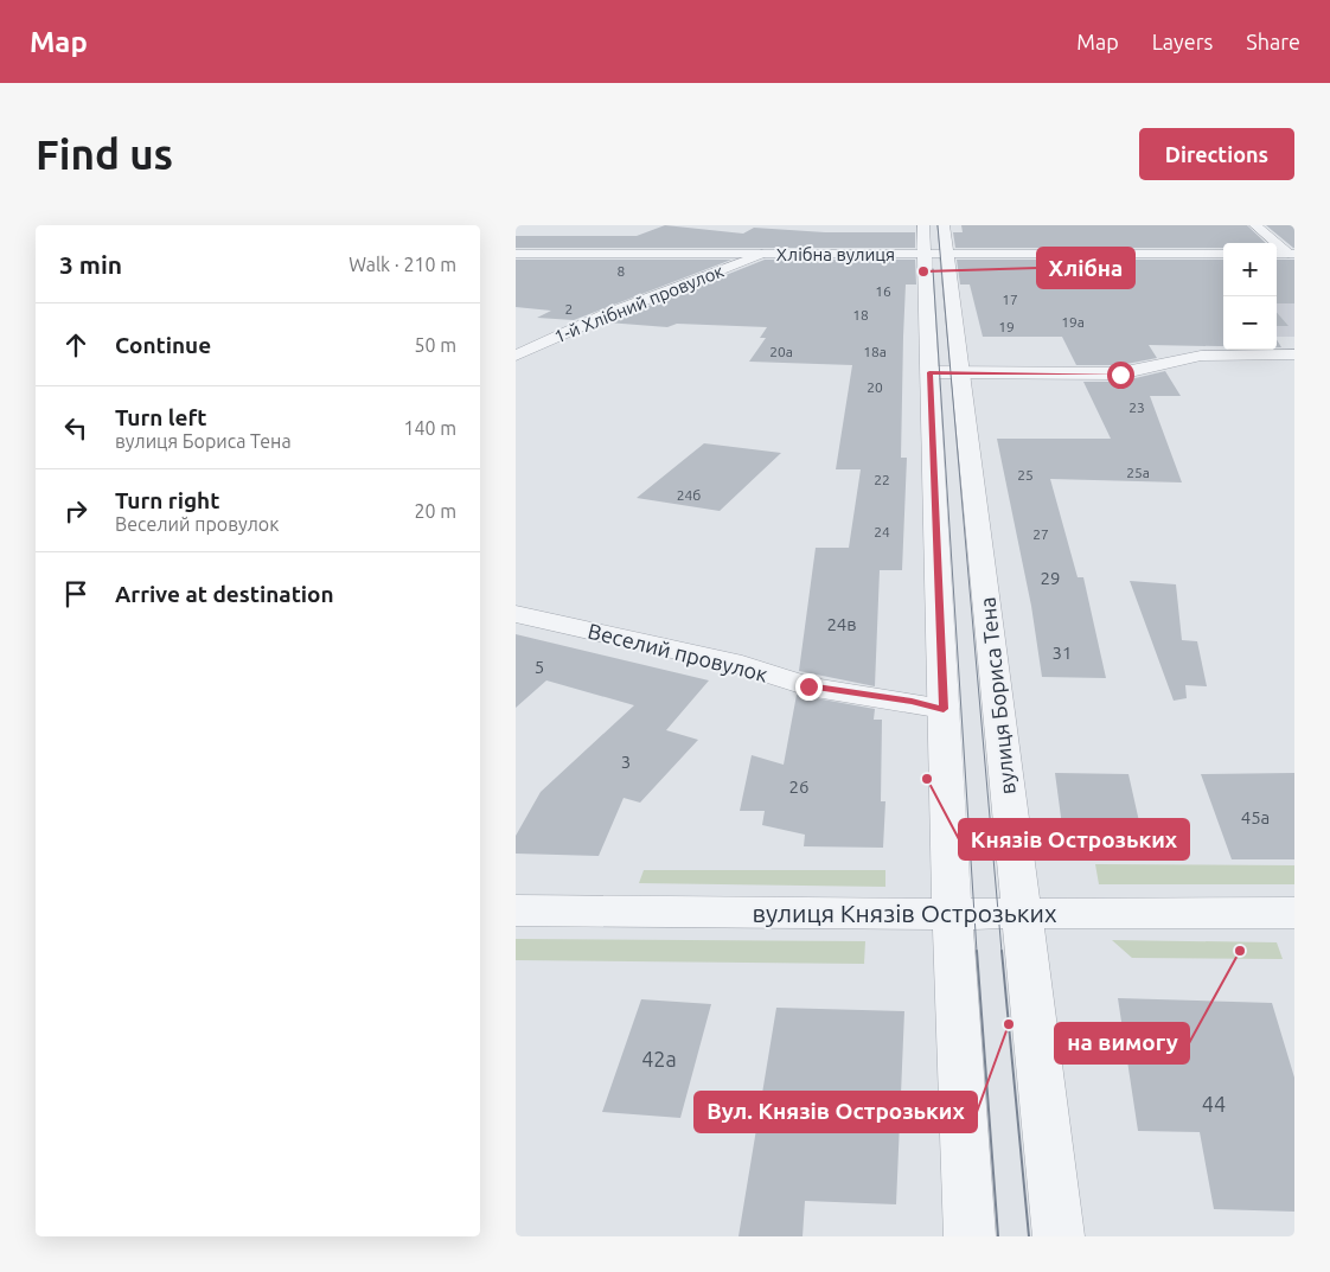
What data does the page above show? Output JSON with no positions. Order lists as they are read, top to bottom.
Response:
{
  "streets": {
    "street": [
      "Хлібна вулиця",
      "1-й Хлібний провулок",
      "Веселий провулок",
      "вулиця Бориса Тена",
      "вулиця Князів Острозьких"
    ]
  },
  "crossings": [
    ["Хлібна вулиця", "1-й Хлібний провулок"],
    ["Хлібна вулиця", "вулиця Бориса Тена"],
    ["Веселий провулок", "вулиця Бориса Тена"],
    ["вулиця Бориса Тена", "вулиця Князів Острозьких"]
  ],
  "places": [
    "Хлібна",
    "Князів Острозьких",
    "на вимогу",
    "Вул. Князів Острозьких"
  ],
  "house_numbers": [
    "8",
    "16",
    "17",
    "2",
    "18",
    "19а",
    "19",
    "20а",
    "18а",
    "20",
    "23",
    "25а",
    "25",
    "22",
    "24б",
    "24",
    "27",
    "29",
    "24в",
    "31",
    "5",
    "3",
    "26",
    "45а",
    "42а",
    "44"
  ],
  "page": {
    "header": "Map",
    "nav": ["Map", "Layers", "Share"],
    "buttons": "Directions",
    "title": "Find us",
    "heading": ["3 min", "Walk · 210 m"],
    "map_buttons": ["+", "−"],
    "list": [
      ["Continue", "50 m"],
      ["Turn left", "вулиця Бориса Тена", "140 m"],
      ["Turn right", "Веселий провулок", "20 m"],
      "Arrive at destination"
    ]
  }
}
